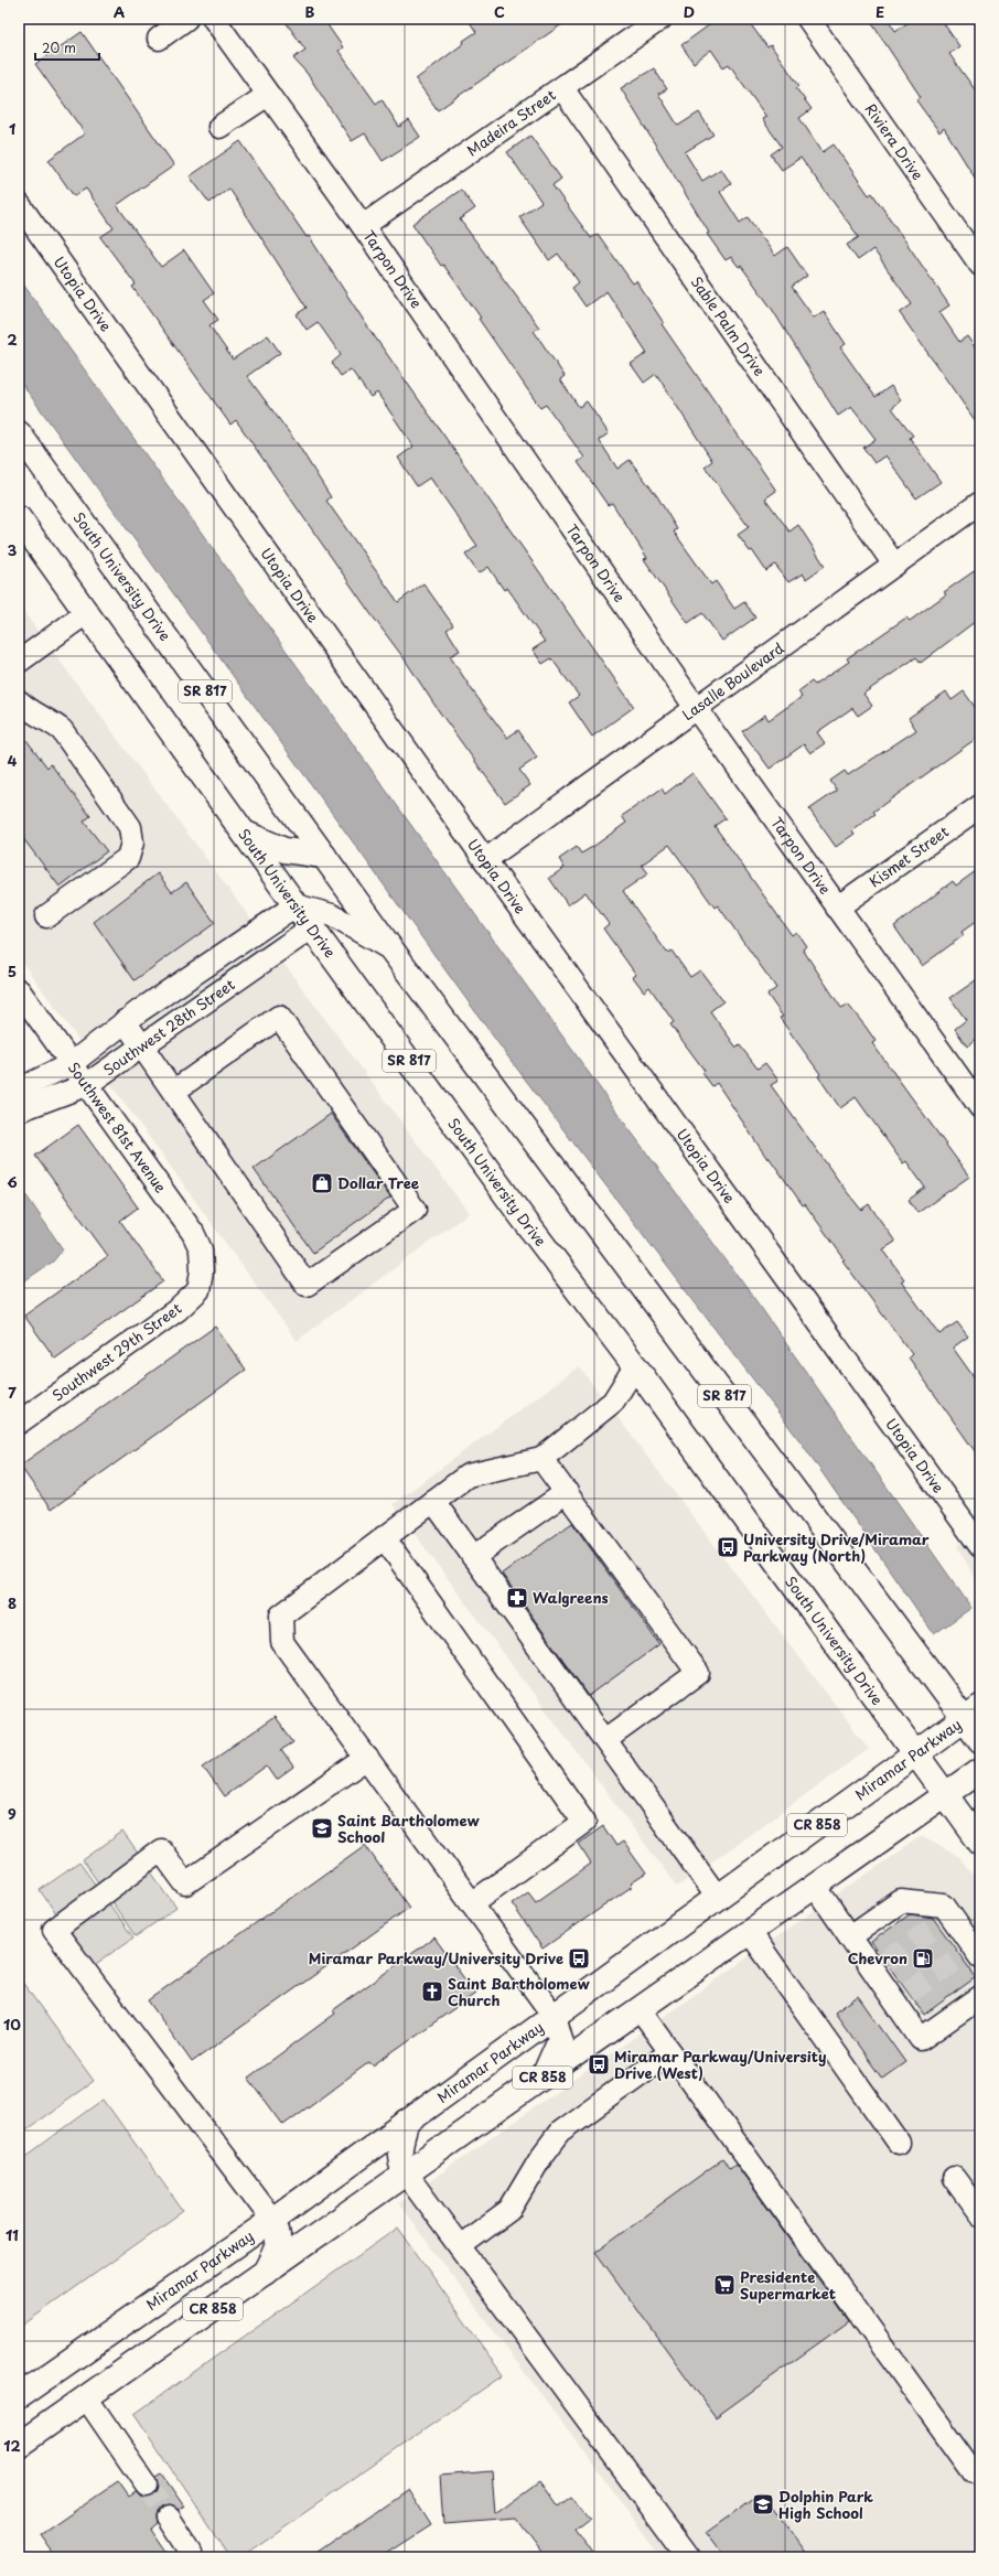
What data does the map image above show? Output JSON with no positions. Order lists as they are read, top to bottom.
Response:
{
  "streets": {
    "main road": [
      "South University Drive",
      "SR 817",
      "Miramar Parkway",
      "CR 858"
    ],
    "street": [
      "Madeira Street",
      "Riviera Drive",
      "Tarpon Drive",
      "Utopia Drive",
      "Sable Palm Drive",
      "Lasalle Boulevard",
      "Kismet Street",
      "Southwest 28th Street",
      "Southwest 81st Avenue",
      "Southwest 29th Street"
    ]
  },
  "crossings": [
    ["Madeira Street", "Tarpon Drive"],
    ["Madeira Street", "Sable Palm Drive"],
    ["Tarpon Drive", "Lasalle Boulevard"],
    ["Tarpon Drive", "Kismet Street"],
    ["Utopia Drive", "Lasalle Boulevard"],
    ["Sable Palm Drive", "Lasalle Boulevard"],
    ["South University Drive", "Southwest 28th Street"],
    ["South University Drive", "Miramar Parkway"],
    ["South University Drive", "CR 858"],
    ["Southwest 28th Street", "Southwest 81st Avenue"],
    ["Southwest 81st Avenue", "Southwest 29th Street"]
  ],
  "places": {
    "shop": ["Dollar Tree"],
    "bus stop": ["University Drive/Miramar Parkway (North)", "Miramar Parkway/University Drive", "Miramar Parkway/University Drive (West)"],
    "pharmacy": ["Walgreens"],
    "school or university": ["Saint Bartholomew School", "Dolphin Park High School"],
    "fuel station": ["Chevron"],
    "church": ["Saint Bartholomew Church"],
    "supermarket": ["Presidente Supermarket"]
  },
  "scale_bar": "20 m",
  "grid": {
    "columns": [
      "A",
      "B",
      "C",
      "D",
      "E"
    ],
    "rows": [
      "1",
      "2",
      "3",
      "4",
      "5",
      "6",
      "7",
      "8",
      "9",
      "10",
      "11",
      "12"
    ]
  }
}
